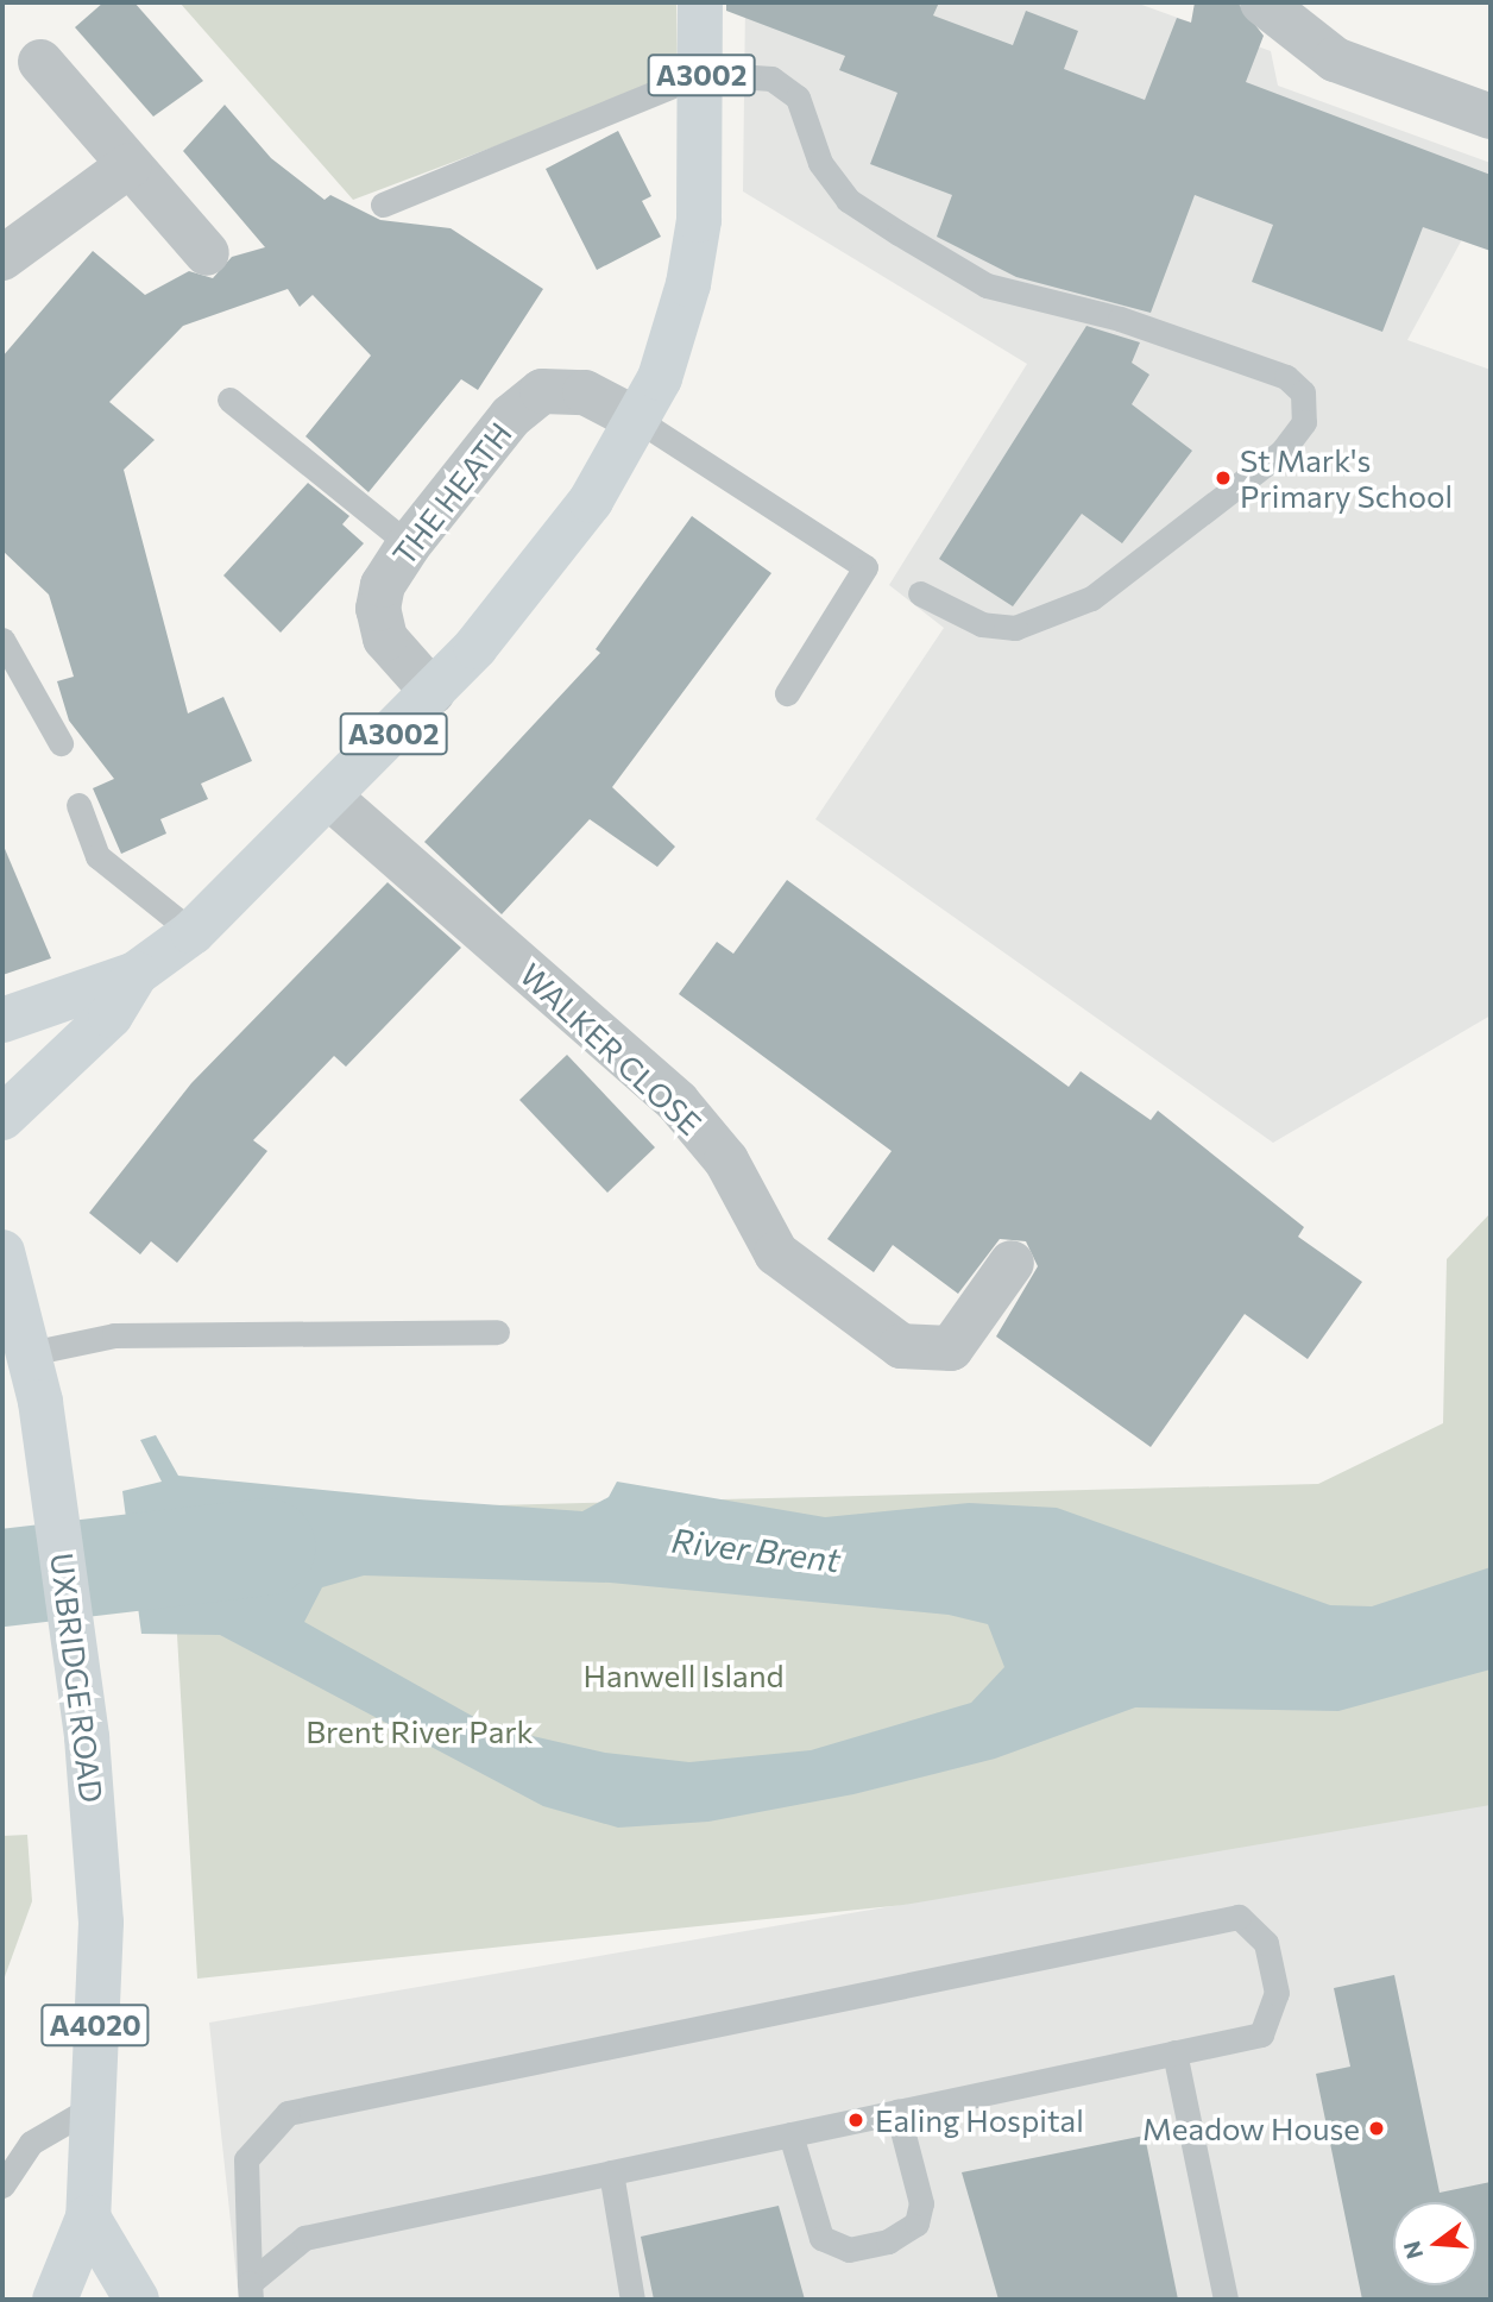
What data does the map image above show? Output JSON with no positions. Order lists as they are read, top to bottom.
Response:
{
  "streets": {
    "main road": ["A3002", "UXBRIDGE ROAD", "A4020"],
    "street": ["THE HEATH", "WALKER CLOSE"]
  },
  "crossings": [
    ["A3002", "THE HEATH"],
    ["A3002", "WALKER CLOSE"]
  ],
  "water": ["River Brent"],
  "parks": ["Hanwell Island", "Brent River Park"],
  "places": ["St Mark's Primary School", "Ealing Hospital", "Meadow House"],
  "north": "left"
}
